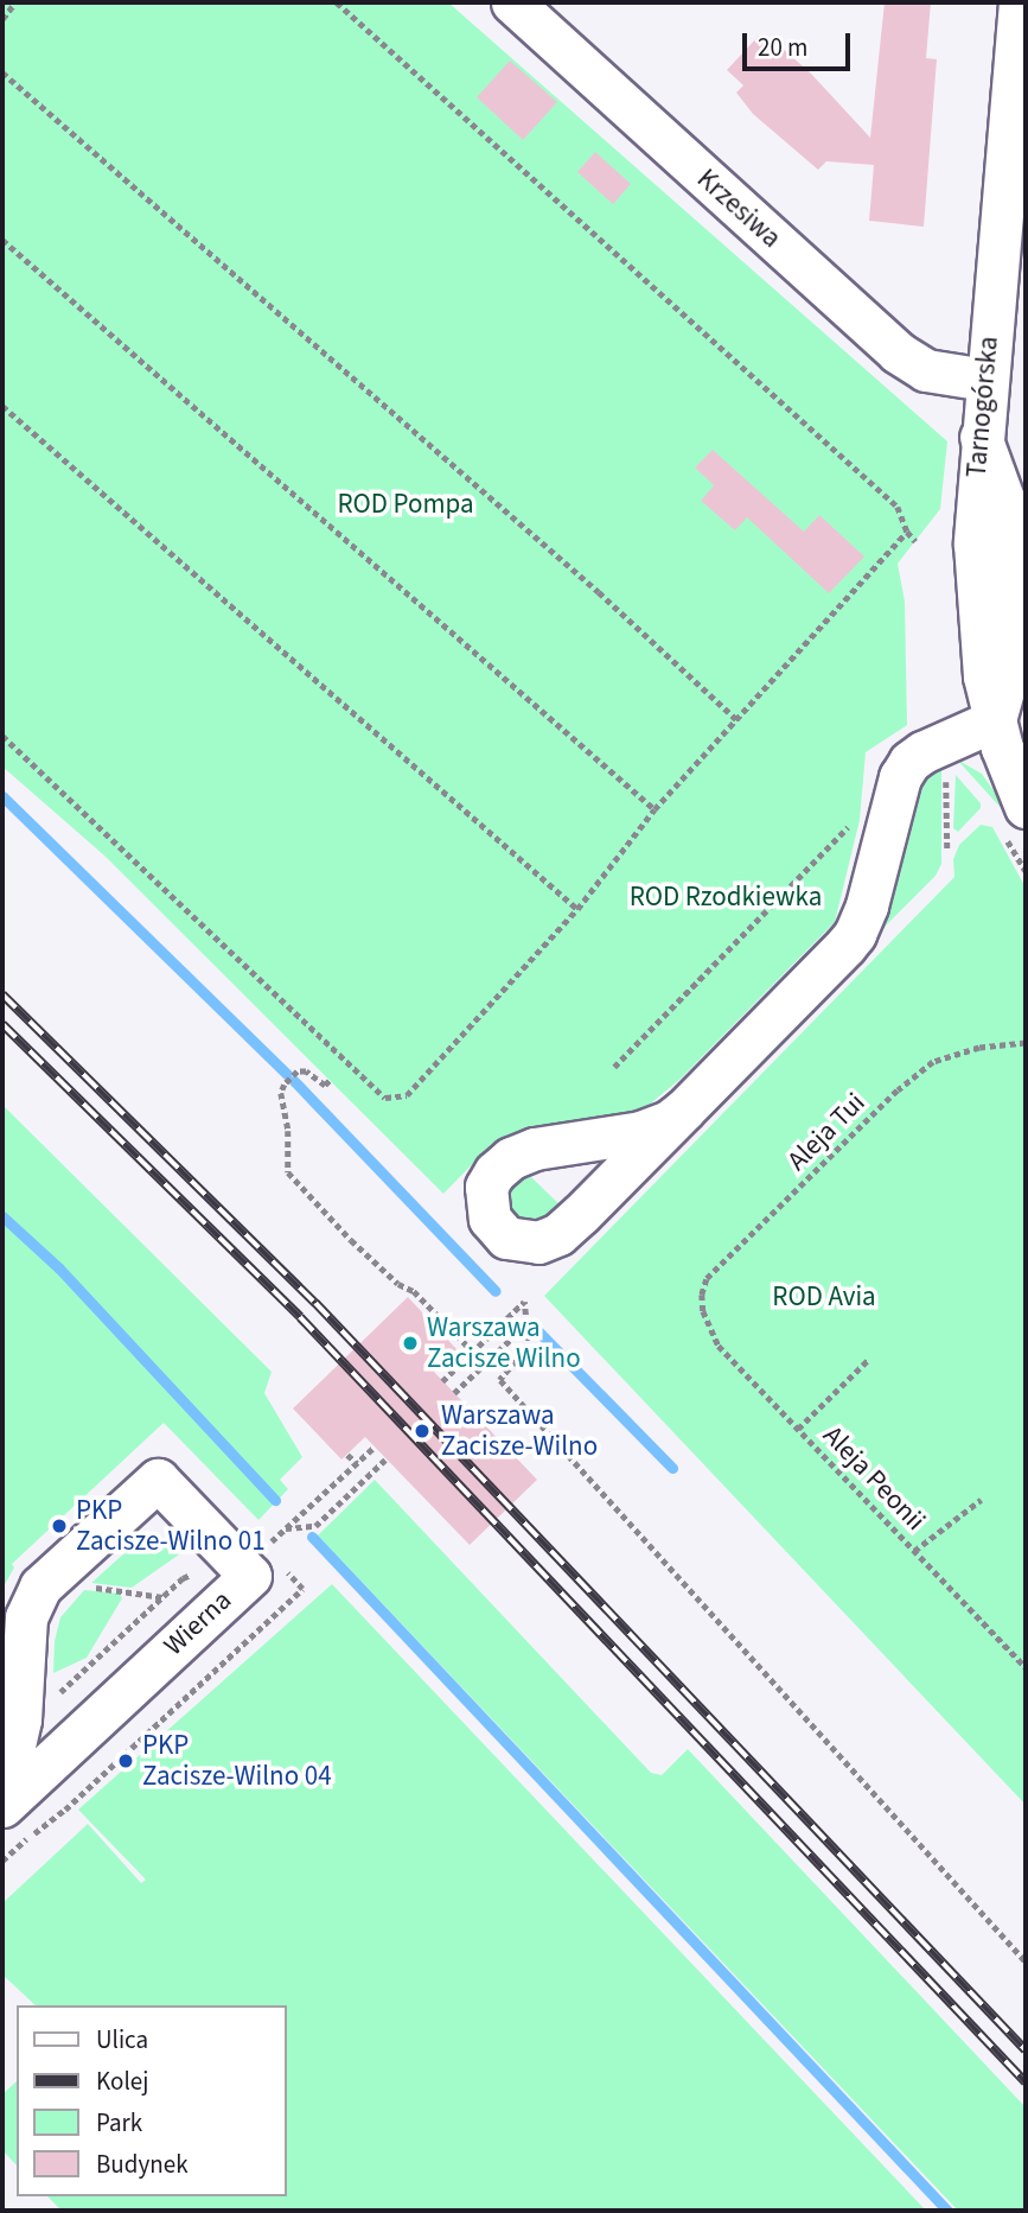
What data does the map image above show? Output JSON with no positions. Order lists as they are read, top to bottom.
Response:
{
  "streets": {
    "street": ["Krzesiwa", "Tarnogórska", "Wierna"],
    "path": ["Aleja Tui", "Aleja Peonii"]
  },
  "crossings": [
    ["Krzesiwa", "Tarnogórska"],
    ["Aleja Tui", "Aleja Peonii"]
  ],
  "parks": ["ROD Pompa", "ROD Rzodkiewka", "ROD Avia"],
  "places": [
    "Warszawa Zacisze Wilno",
    "Warszawa Zacisze-Wilno",
    "PKP Zacisze-Wilno 01",
    "PKP Zacisze-Wilno 04"
  ],
  "legend": [
    "Ulica",
    "Kolej",
    "Park",
    "Budynek"
  ],
  "scale_bar": "20 m"
}
